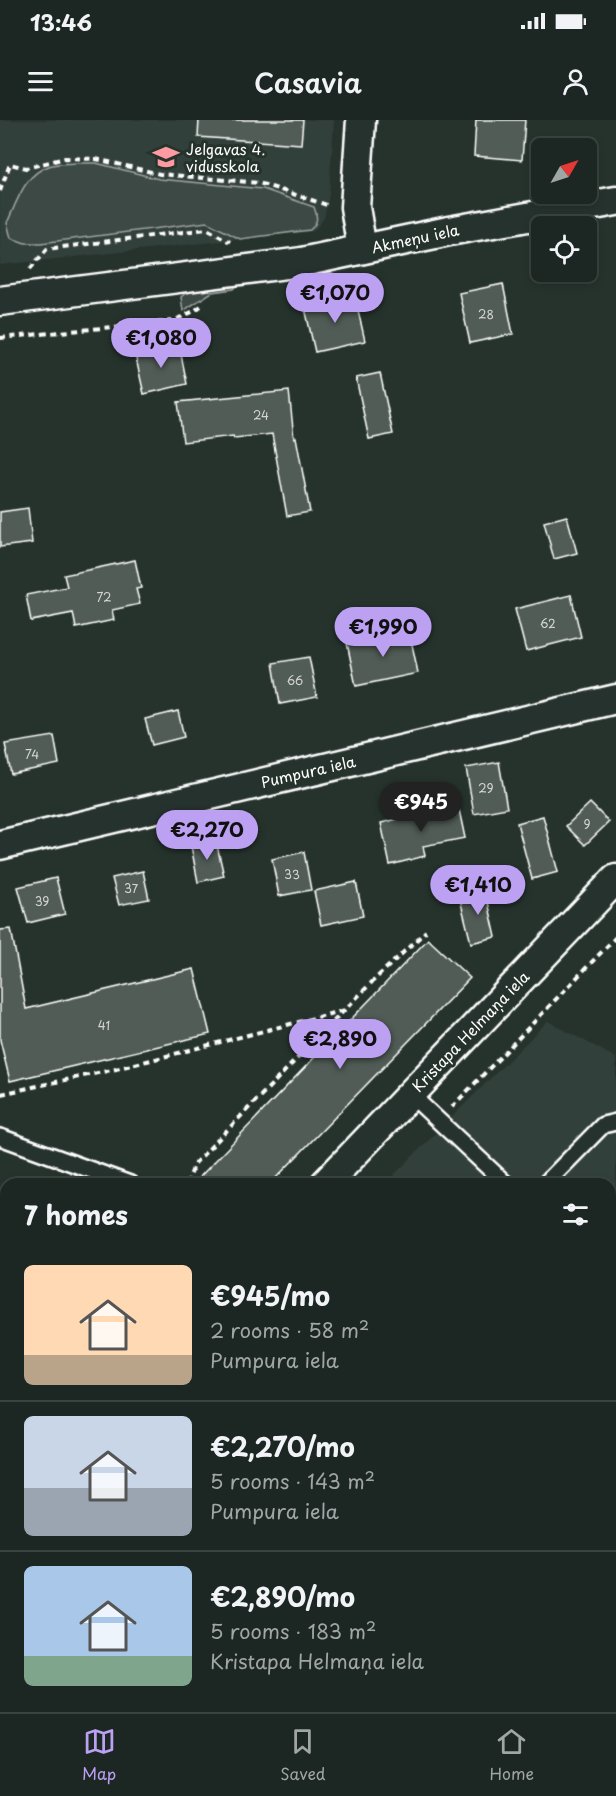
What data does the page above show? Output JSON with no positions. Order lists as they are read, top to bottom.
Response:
{
  "streets": {
    "street": ["Akmeņu iela", "Pumpura iela", "Kristapa Helmaņa iela"]
  },
  "places": {
    "school or university": ["Jelgavas 4. vidusskola"]
  },
  "house_numbers": [
    "28",
    "24",
    "72",
    "62",
    "66",
    "74",
    "29",
    "9",
    "33",
    "37",
    "39",
    "41"
  ],
  "north": "top right",
  "page": {
    "status": "13:46",
    "header": "Casavia",
    "price": [
      "€1,070",
      "€1,080",
      "€1,990",
      "€945",
      "€2,270",
      "€1,410",
      "€2,890"
    ],
    "heading": "7 homes",
    "list": [
      {
        "name": "€945/mo",
        "note": "2 rooms · 58 m² · Pumpura iela"
      },
      {
        "name": "€2,270/mo",
        "note": "5 rooms · 143 m² · Pumpura iela"
      },
      {
        "name": "€2,890/mo",
        "note": "5 rooms · 183 m² · Kristapa Helmaņa iela"
      }
    ],
    "tabs": ["Map", "Saved", "Home"]
  }
}
